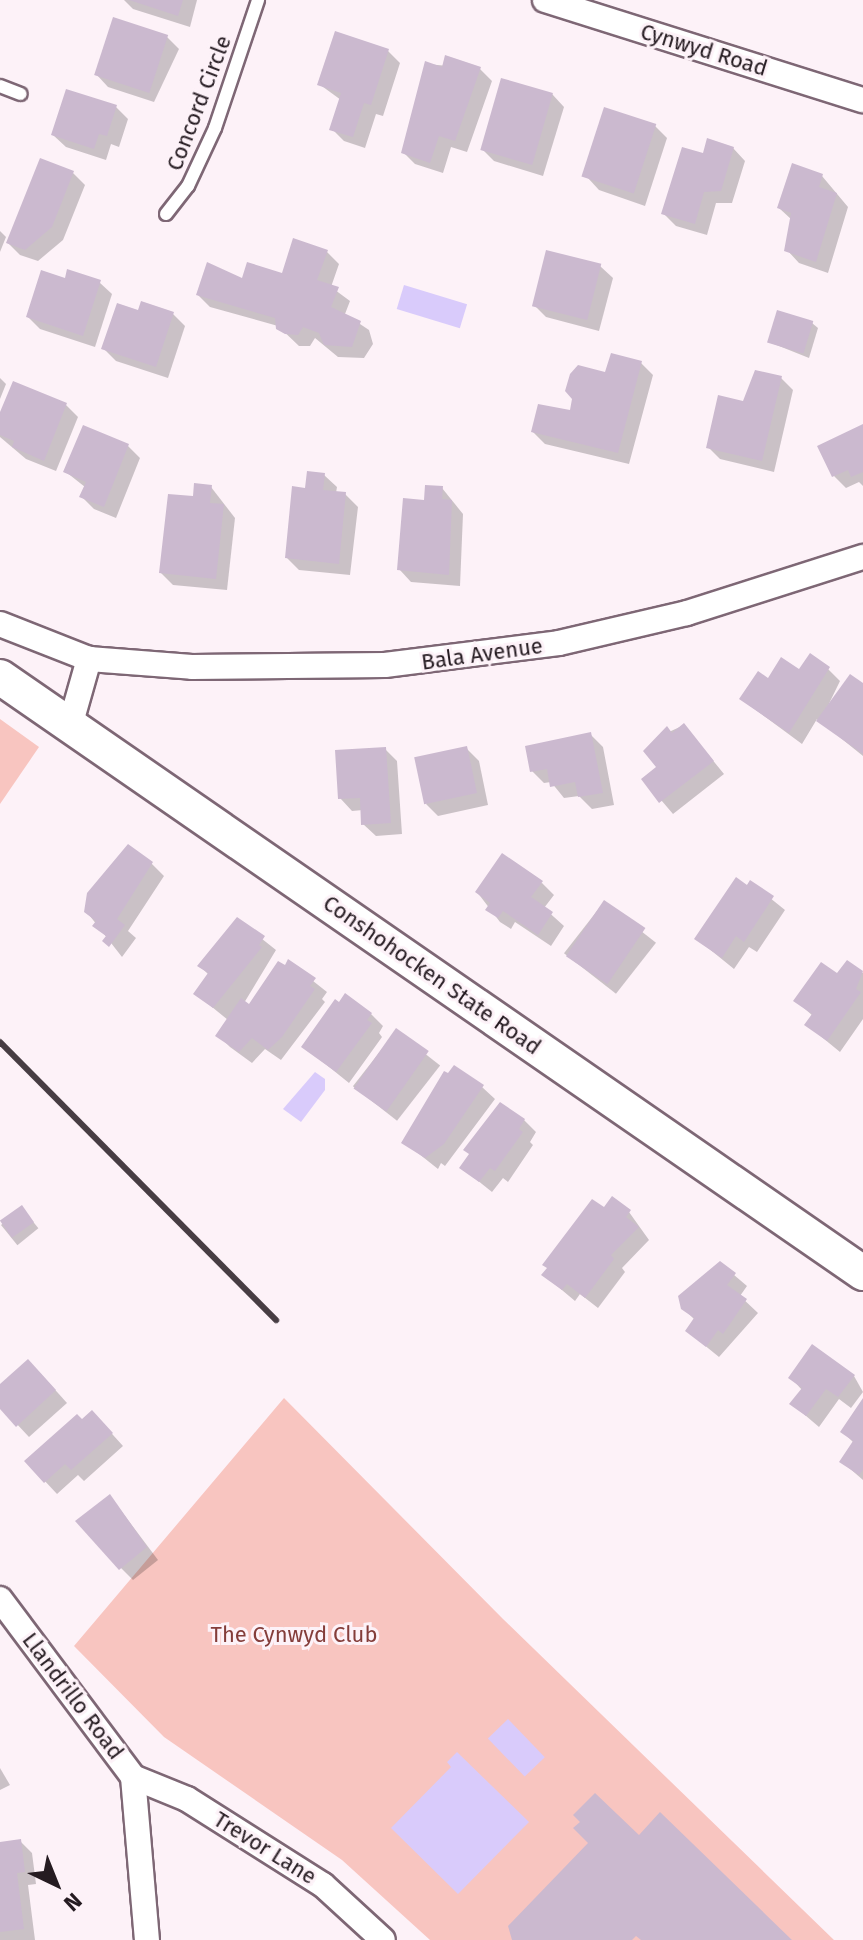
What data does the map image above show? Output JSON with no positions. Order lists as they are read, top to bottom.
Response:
{
  "streets": {
    "main road": ["Conshohocken State Road"],
    "street": [
      "Cynwyd Road",
      "Bala Avenue",
      "Llandrillo Road",
      "Trevor Lane"
    ],
    "lane": ["Concord Circle"]
  },
  "crossings": [
    ["Llandrillo Road", "Trevor Lane"]
  ],
  "parks": ["The Cynwyd Club"],
  "north": "bottom right"
}
